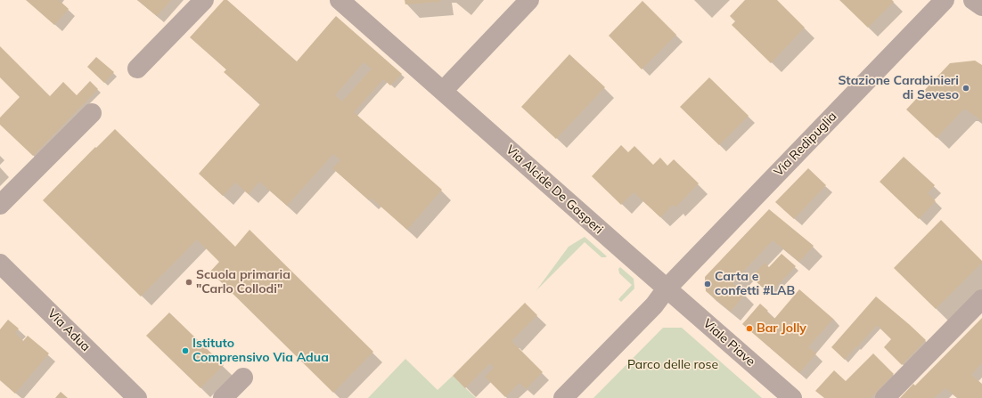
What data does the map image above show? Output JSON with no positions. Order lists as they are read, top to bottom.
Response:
{
  "streets": {
    "street": [
      "Via Redipuglia",
      "Via Alcide De Gasperi",
      "Via Adua",
      "Viale Piave"
    ]
  },
  "crossings": [
    ["Via Redipuglia", "Via Alcide De Gasperi"],
    ["Via Redipuglia", "Viale Piave"],
    ["Via Alcide De Gasperi", "Viale Piave"]
  ],
  "parks": ["Parco delle rose"],
  "places": [
    "Stazione Carabinieri di Seveso",
    "Scuola primaria \"Carlo Collodi\"",
    "Carta e confetti #LAB",
    "Bar Jolly",
    "Istituto Comprensivo Via Adua"
  ]
}
